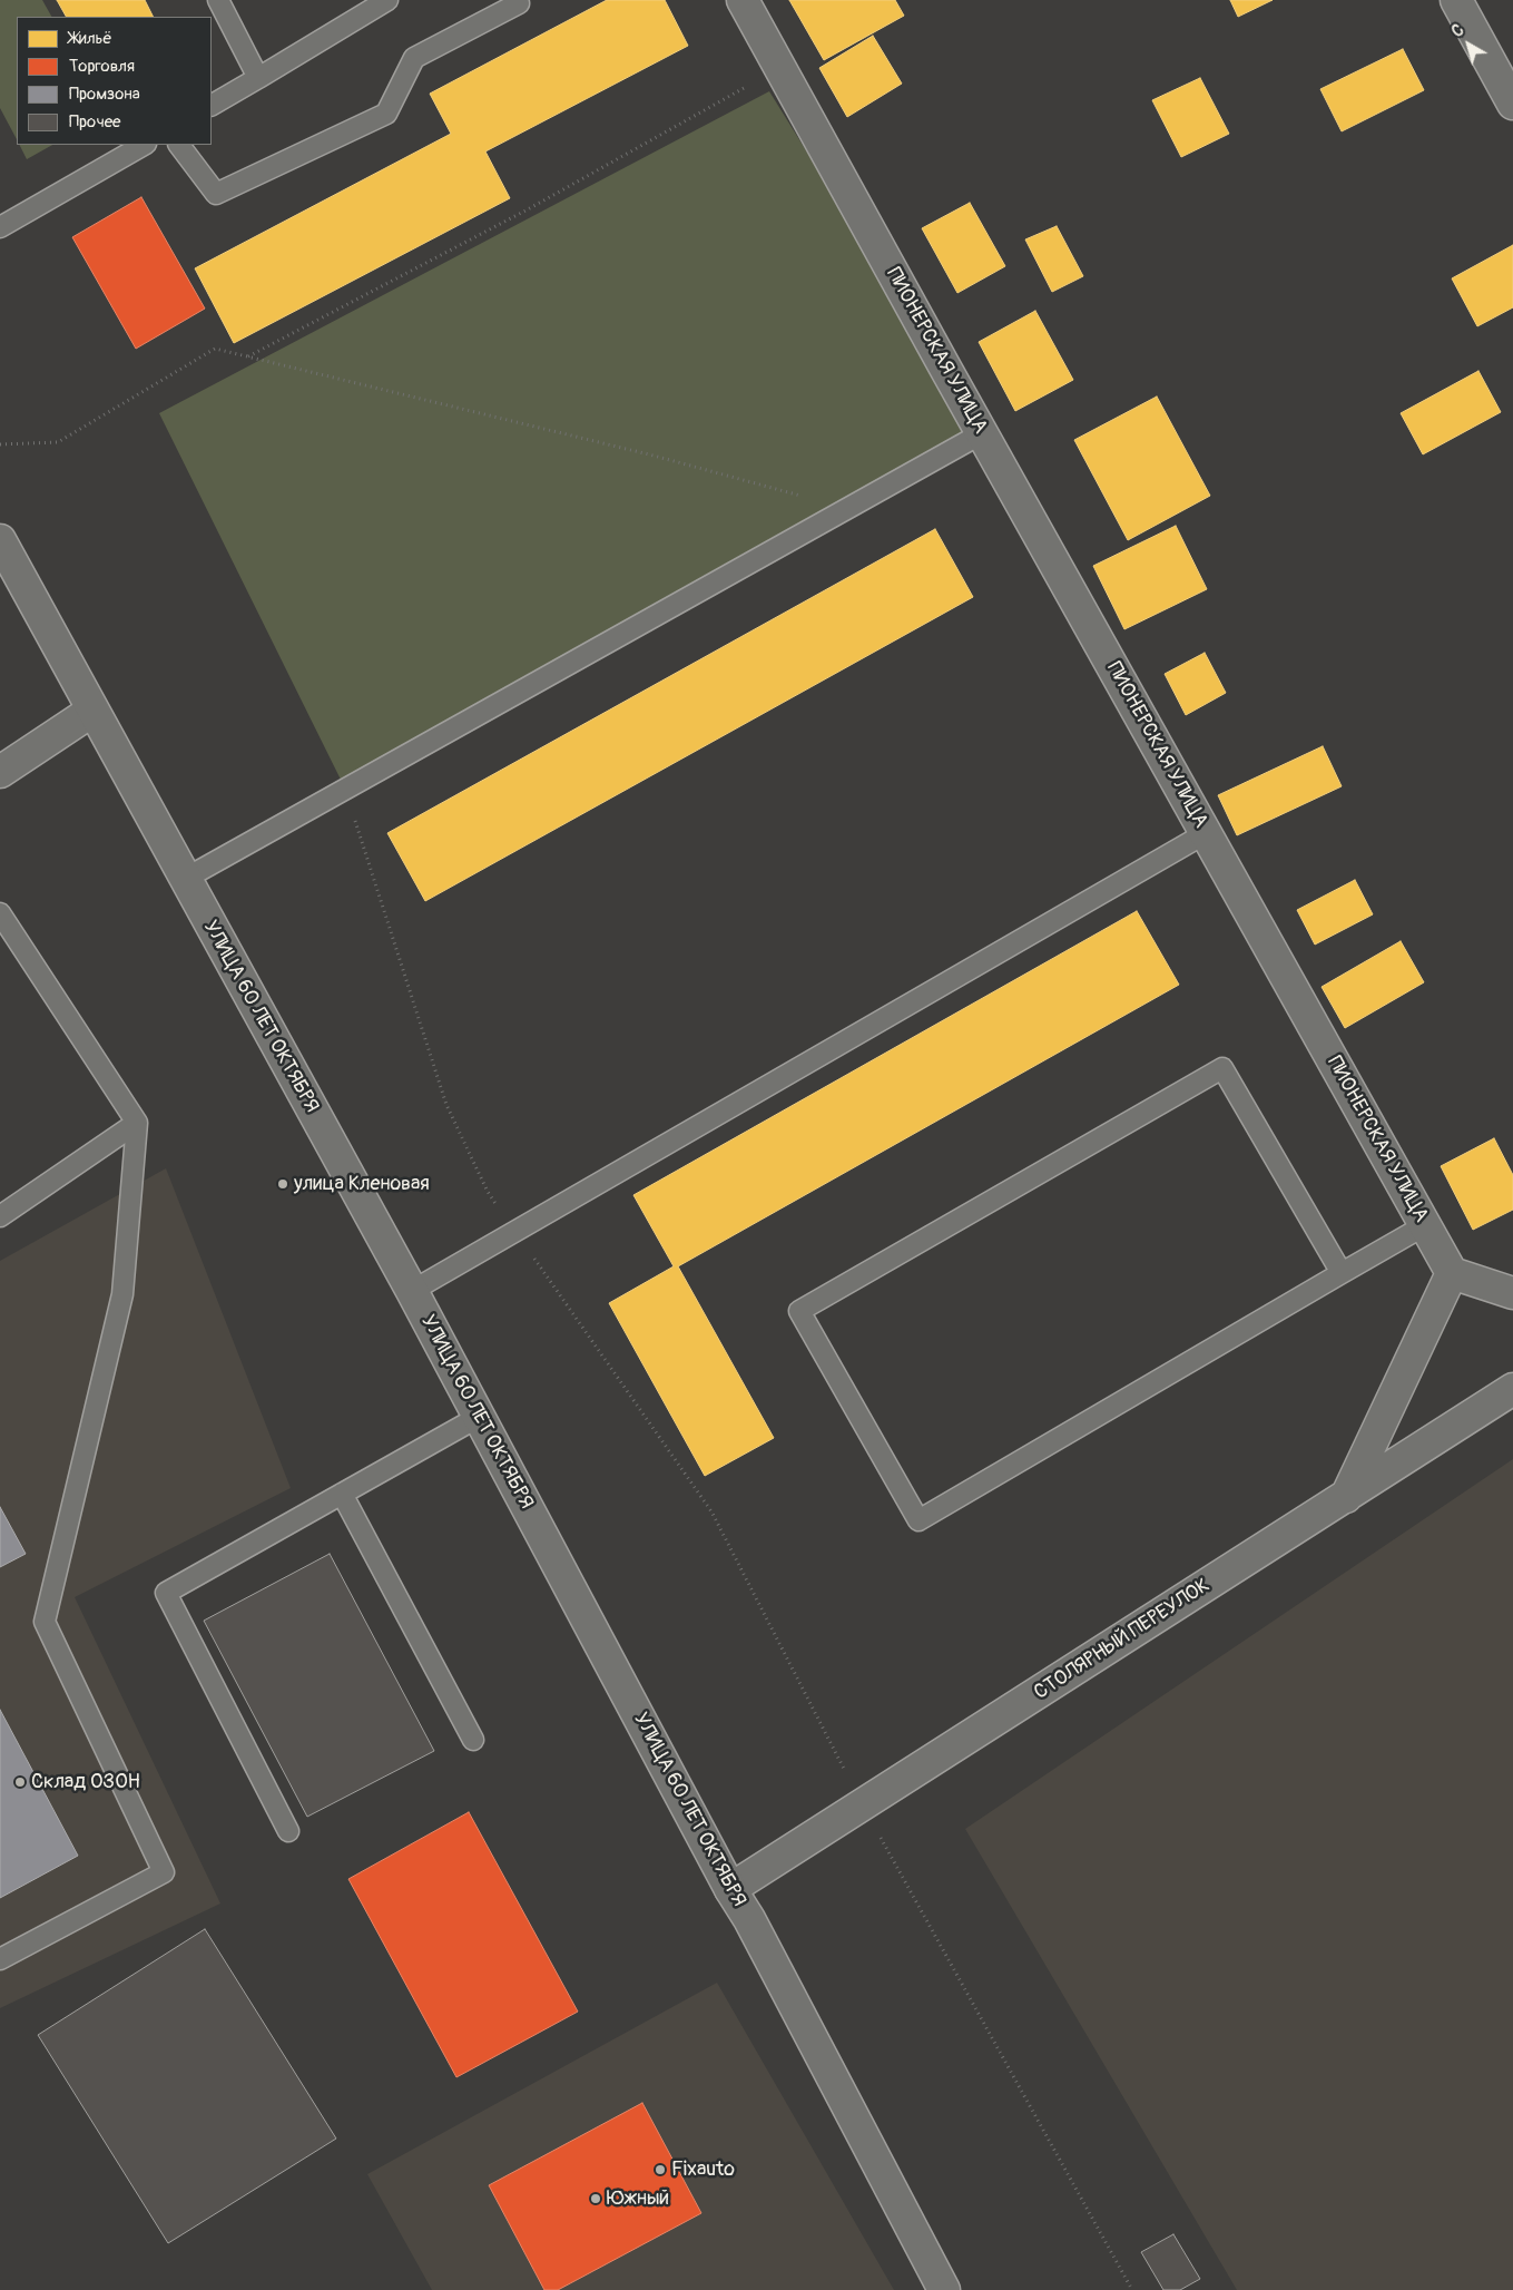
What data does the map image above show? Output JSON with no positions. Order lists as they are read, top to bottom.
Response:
{
  "streets": {
    "street": ["ПИОНЕРСКАЯ УЛИЦА", "УЛИЦА 60 ЛЕТ ОКТЯБРЯ", "СТОЛЯРНЫЙ ПЕРЕУЛОК"]
  },
  "crossings": [
    ["УЛИЦА 60 ЛЕТ ОКТЯБРЯ", "СТОЛЯРНЫЙ ПЕРЕУЛОК"]
  ],
  "places": [
    "улица Кленовая",
    "Склад ОЗОН",
    "Fixauto",
    "Южный"
  ],
  "legend": [
    "Жильё",
    "Торговля",
    "Промзона",
    "Прочее"
  ],
  "north": "top left"
}
